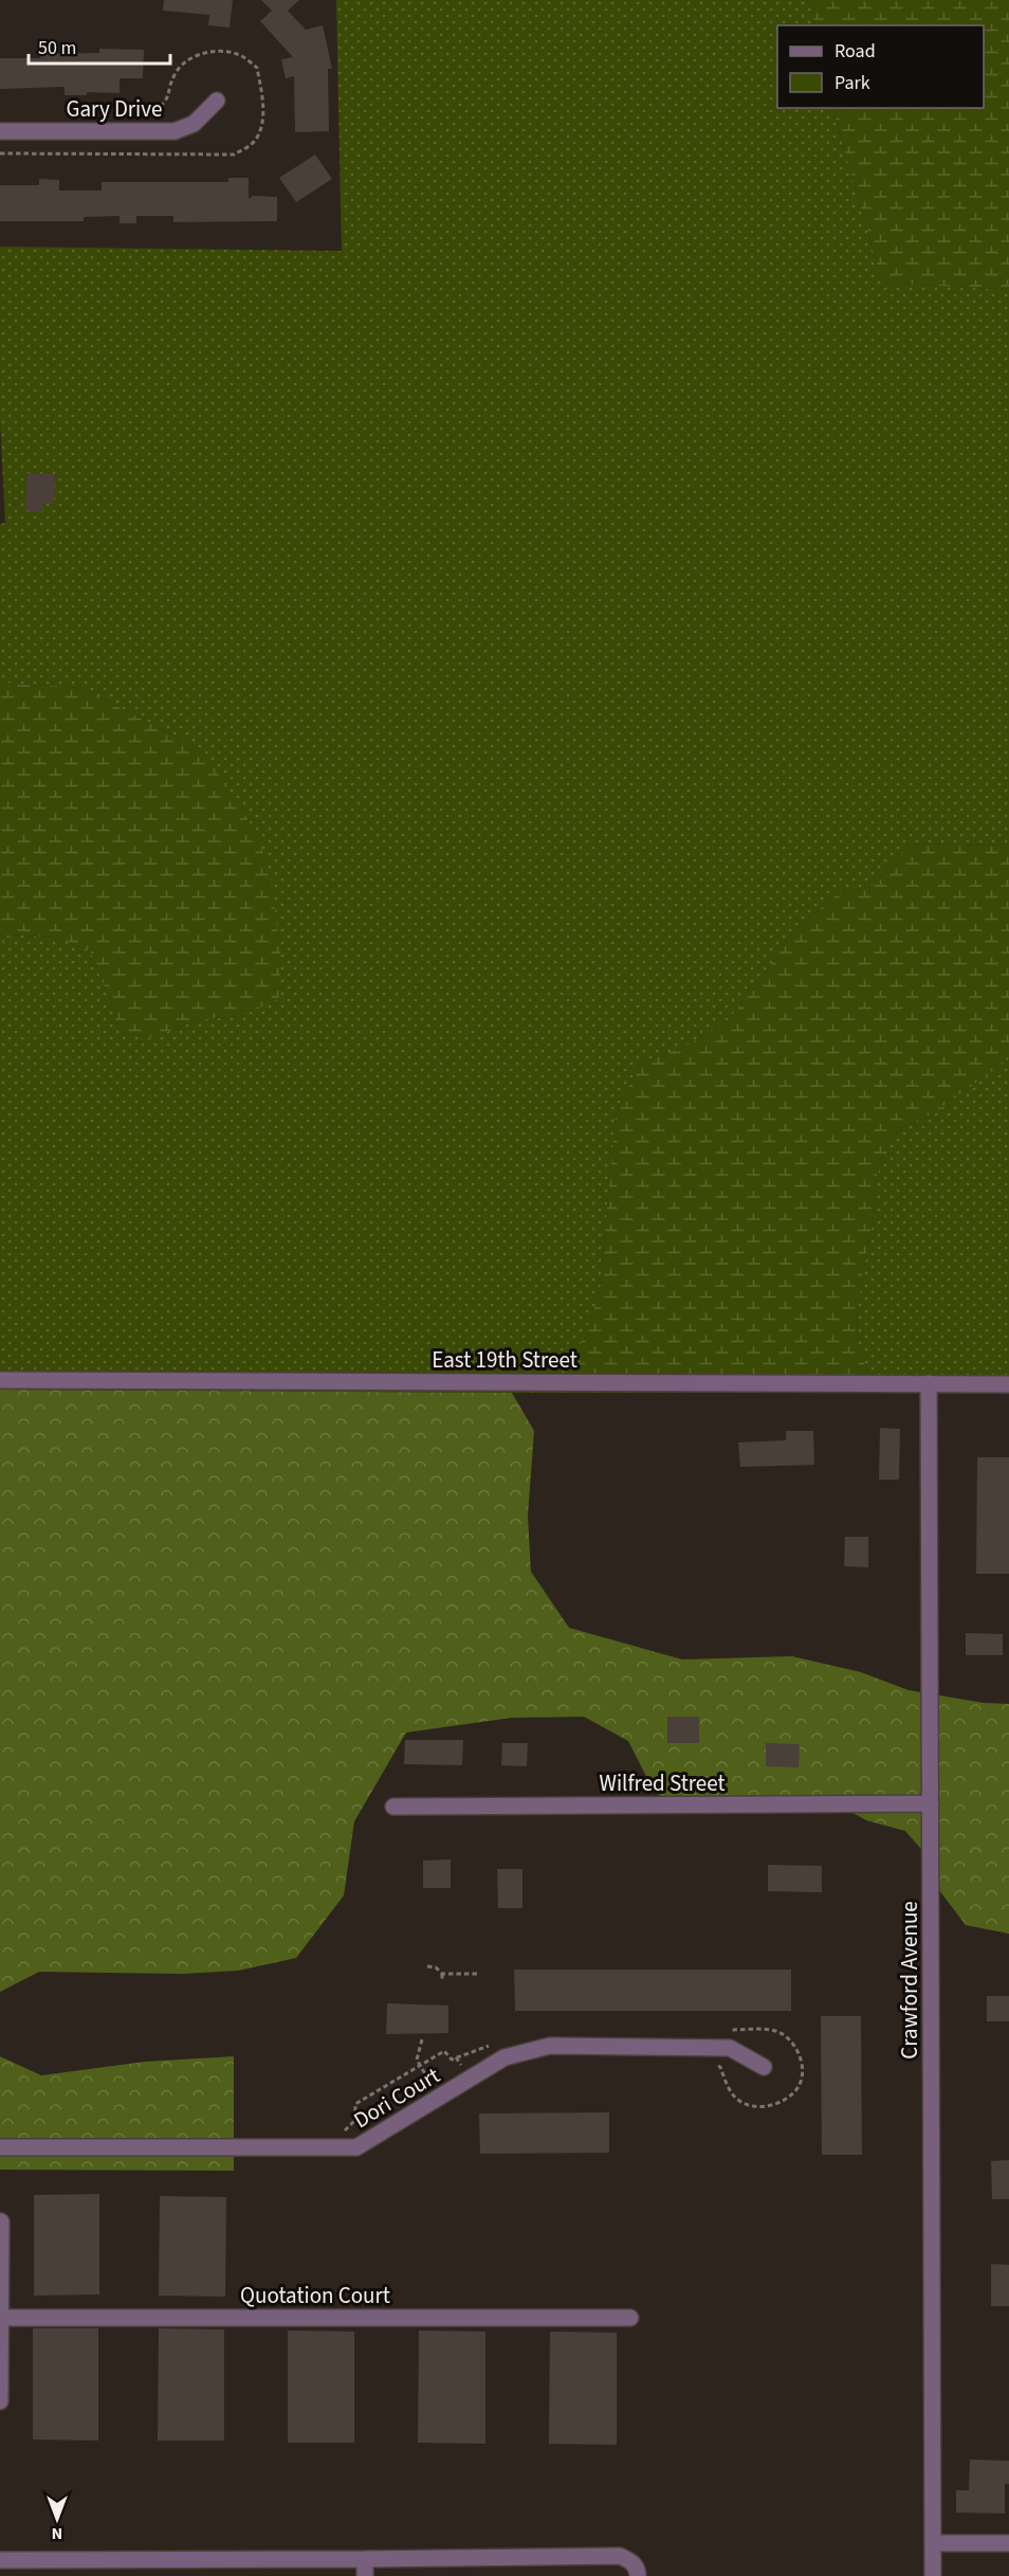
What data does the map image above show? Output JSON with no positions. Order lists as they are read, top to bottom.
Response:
{
  "streets": {
    "street": [
      "Gary Drive",
      "East 19th Street",
      "Wilfred Street",
      "Crawford Avenue",
      "Dori Court",
      "Quotation Court"
    ]
  },
  "crossings": [
    ["East 19th Street", "Crawford Avenue"],
    ["Wilfred Street", "Crawford Avenue"]
  ],
  "legend": ["Road", "Park"],
  "scale_bar": "50 m",
  "north": "bottom"
}
